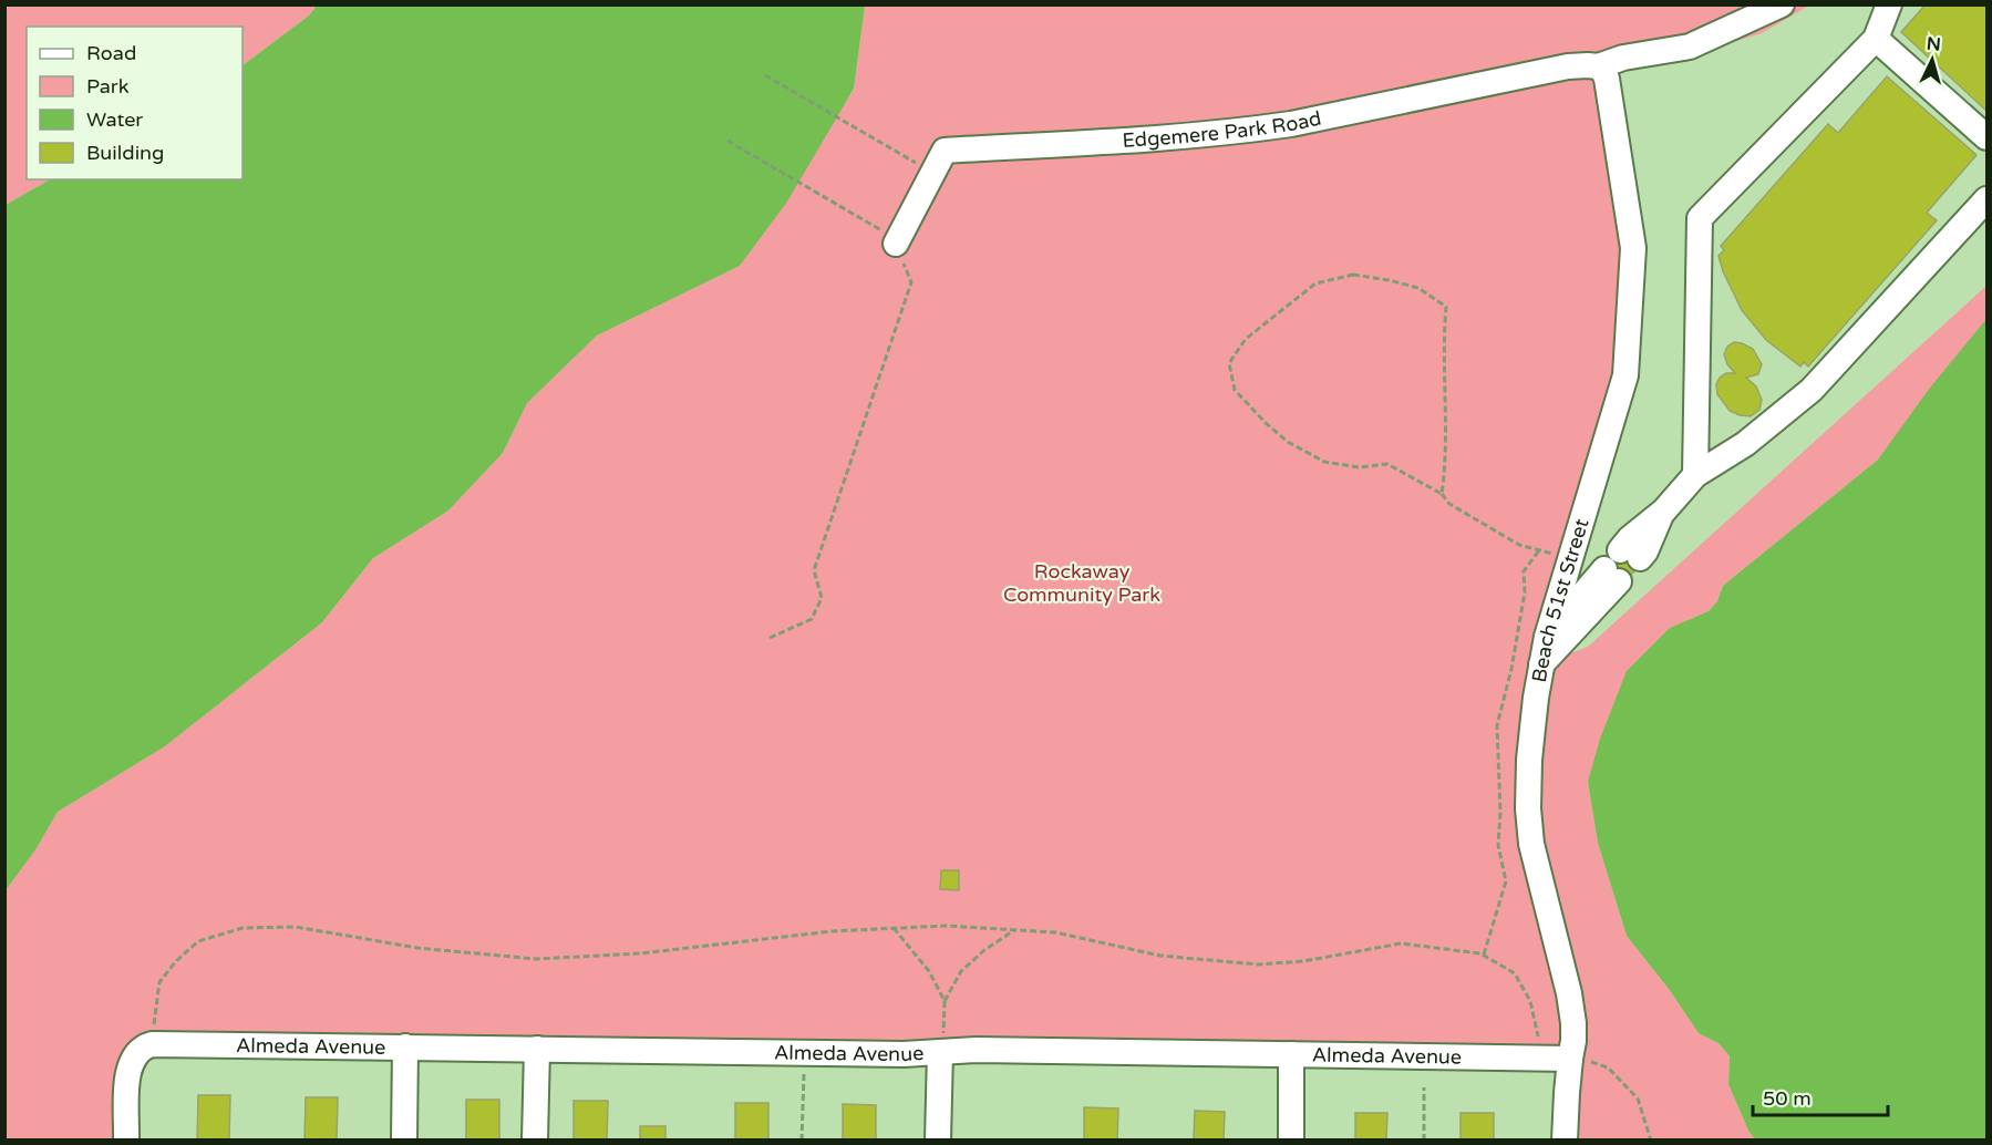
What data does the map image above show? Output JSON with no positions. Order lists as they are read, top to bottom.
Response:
{
  "streets": {
    "street": ["Edgemere Park Road", "Beach 51st Street", "Almeda Avenue"]
  },
  "crossings": [
    ["Edgemere Park Road", "Beach 51st Street"],
    ["Beach 51st Street", "Almeda Avenue"]
  ],
  "parks": ["Rockaway Community Park"],
  "legend": [
    "Road",
    "Park",
    "Water",
    "Building"
  ],
  "scale_bar": "50 m",
  "north": "top"
}
